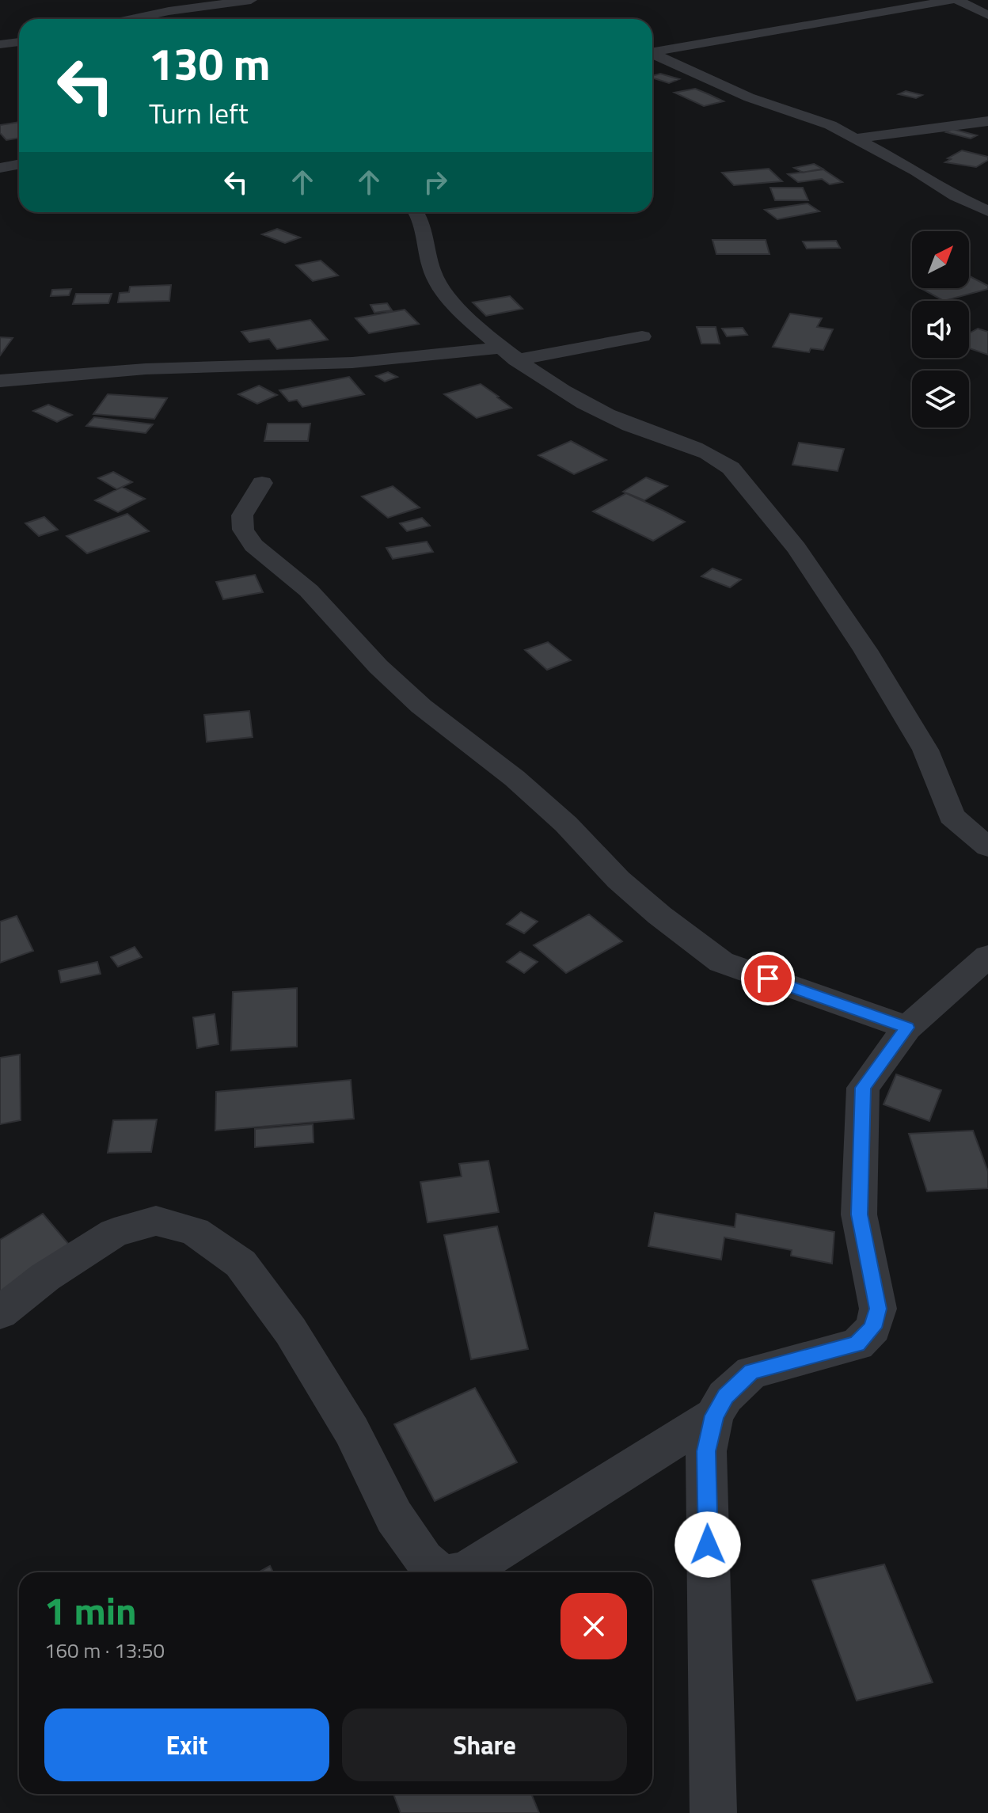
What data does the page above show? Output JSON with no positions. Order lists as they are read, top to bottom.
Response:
{
  "north": "top right",
  "page": {
    "turn": ["130 m", "Turn left"],
    "heading": ["1 min", "160 m · 13:50"],
    "buttons": ["Exit", "Share"]
  }
}
